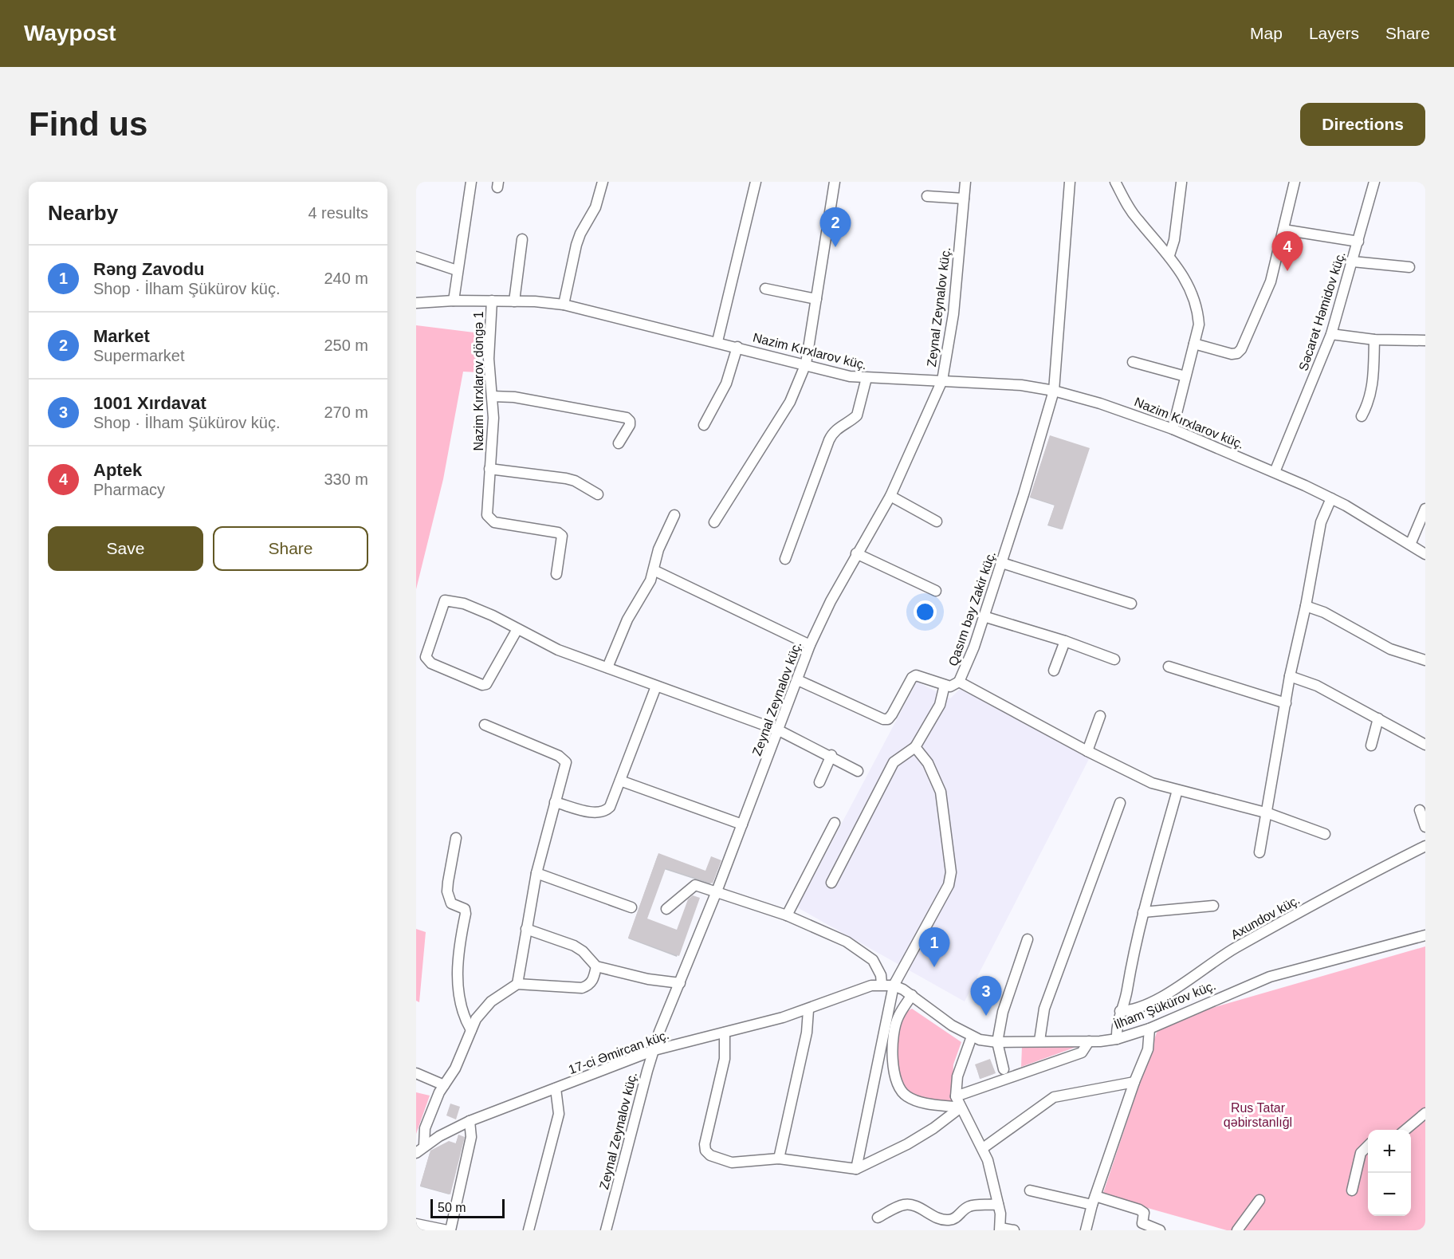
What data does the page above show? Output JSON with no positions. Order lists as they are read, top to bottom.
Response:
{
  "streets": {
    "street": [
      "Zeynal Zeynalov küç.",
      "Səcarət Həmidov küç.",
      "Nazim Kırxlarov küç.",
      "Nazim Kırxlarov döngə 1",
      "Qasım bəy Zakir küç.",
      "Axundov küç.",
      "İlham Şükürov küç.",
      "17-ci Əmircan küç."
    ]
  },
  "crossings": [
    ["Zeynal Zeynalov küç.", "Nazim Kırxlarov küç."],
    ["Zeynal Zeynalov küç.", "17-ci Əmircan küç."],
    ["Səcarət Həmidov küç.", "Nazim Kırxlarov küç."],
    ["Nazim Kırxlarov küç.", "Nazim Kırxlarov döngə 1"],
    ["Nazim Kırxlarov küç.", "Qasım bəy Zakir küç."],
    ["İlham Şükürov küç.", "17-ci Əmircan küç."]
  ],
  "parks": ["Rus Tatar qəbirstanlığl"],
  "scale_bar": "50 m",
  "page": {
    "header": "Waypost",
    "nav": ["Map", "Layers", "Share"],
    "buttons": [
      "Directions",
      ["Save", "Share"]
    ],
    "title": "Find us",
    "heading": ["Nearby", "4 results"],
    "pins": [
      "2",
      "4",
      "1",
      "3"
    ],
    "list": [
      {
        "mark": "1",
        "name": "Rəng Zavodu",
        "note": "Shop · İlham Şükürov küç.",
        "value": "240 m"
      },
      {
        "mark": "2",
        "name": "Market",
        "note": "Supermarket",
        "value": "250 m"
      },
      {
        "mark": "3",
        "name": "1001 Xırdavat",
        "note": "Shop · İlham Şükürov küç.",
        "value": "270 m"
      },
      {
        "mark": "4",
        "name": "Aptek",
        "note": "Pharmacy",
        "value": "330 m"
      }
    ],
    "map_buttons": ["+", "−"],
    "scale": "50 m"
  }
}
